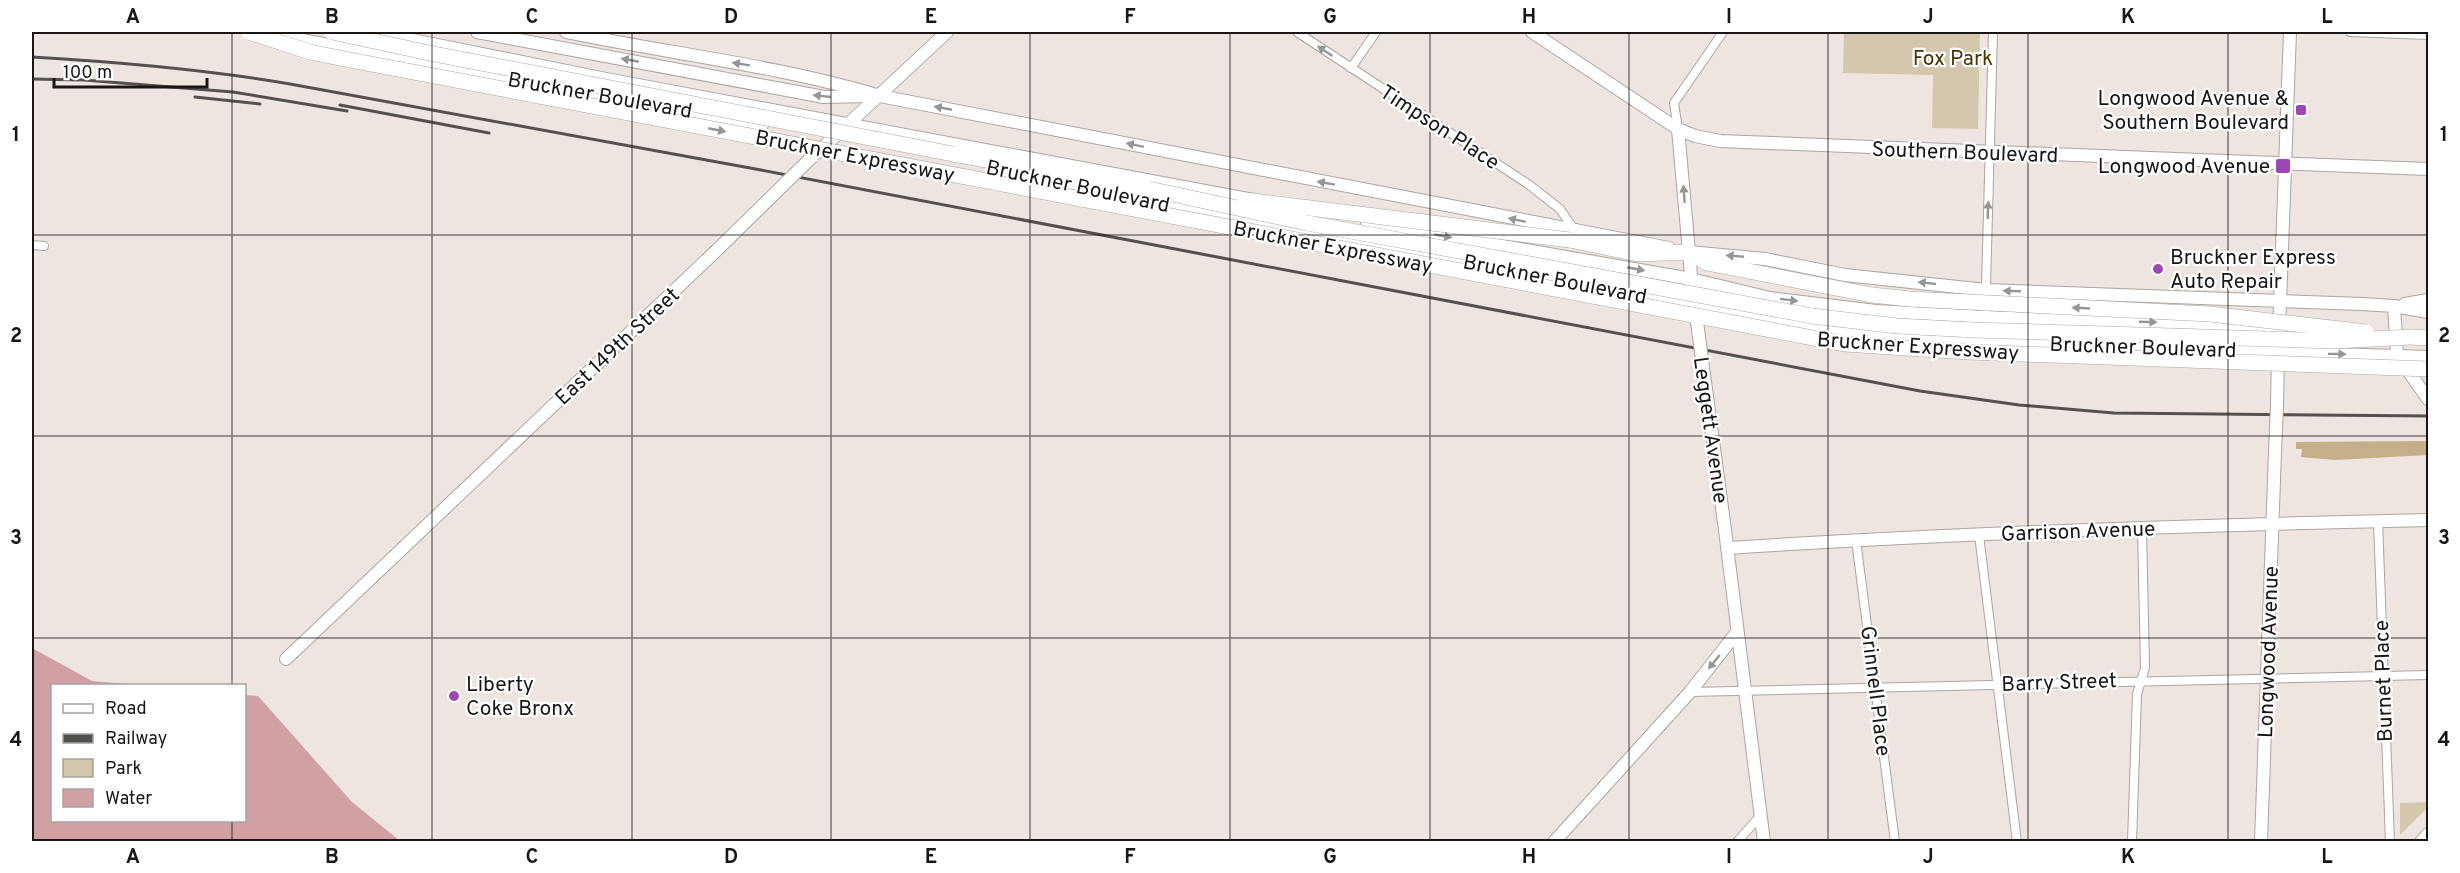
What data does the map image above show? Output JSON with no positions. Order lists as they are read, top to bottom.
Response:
{
  "streets": {
    "highway": ["Bruckner Expressway"],
    "main road": [
      "Bruckner Boulevard",
      "Southern Boulevard",
      "East 149th Street",
      "Leggett Avenue",
      "Garrison Avenue",
      "Longwood Avenue"
    ],
    "street": [
      "Timpson Place",
      "Burnet Place",
      "Barry Street",
      "Grinnell Place"
    ]
  },
  "crossings": [
    ["Bruckner Boulevard", "Timpson Place"],
    ["Bruckner Boulevard", "Bruckner Expressway"],
    ["Bruckner Boulevard", "East 149th Street"],
    ["Bruckner Boulevard", "Leggett Avenue"],
    ["Bruckner Boulevard", "Longwood Avenue"],
    ["Southern Boulevard", "Leggett Avenue"],
    ["Southern Boulevard", "Longwood Avenue"],
    ["Leggett Avenue", "Garrison Avenue"],
    ["Leggett Avenue", "Barry Street"],
    ["Garrison Avenue", "Longwood Avenue"],
    ["Garrison Avenue", "Burnet Place"],
    ["Garrison Avenue", "Grinnell Place"],
    ["Longwood Avenue", "Barry Street"],
    ["Burnet Place", "Barry Street"],
    ["Barry Street", "Grinnell Place"]
  ],
  "parks": ["Fox Park"],
  "places": {
    "transit": ["Longwood Avenue & Southern Boulevard", "Longwood Avenue"],
    "other": ["Bruckner Express Auto Repair", "Liberty Coke Bronx"]
  },
  "legend": [
    "Road",
    "Railway",
    "Park",
    "Water"
  ],
  "scale_bar": "100 m",
  "grid": {
    "columns": [
      "A",
      "B",
      "C",
      "D",
      "E",
      "F",
      "G",
      "H",
      "I",
      "J",
      "K",
      "L"
    ],
    "rows": [
      "1",
      "2",
      "3",
      "4"
    ]
  }
}
